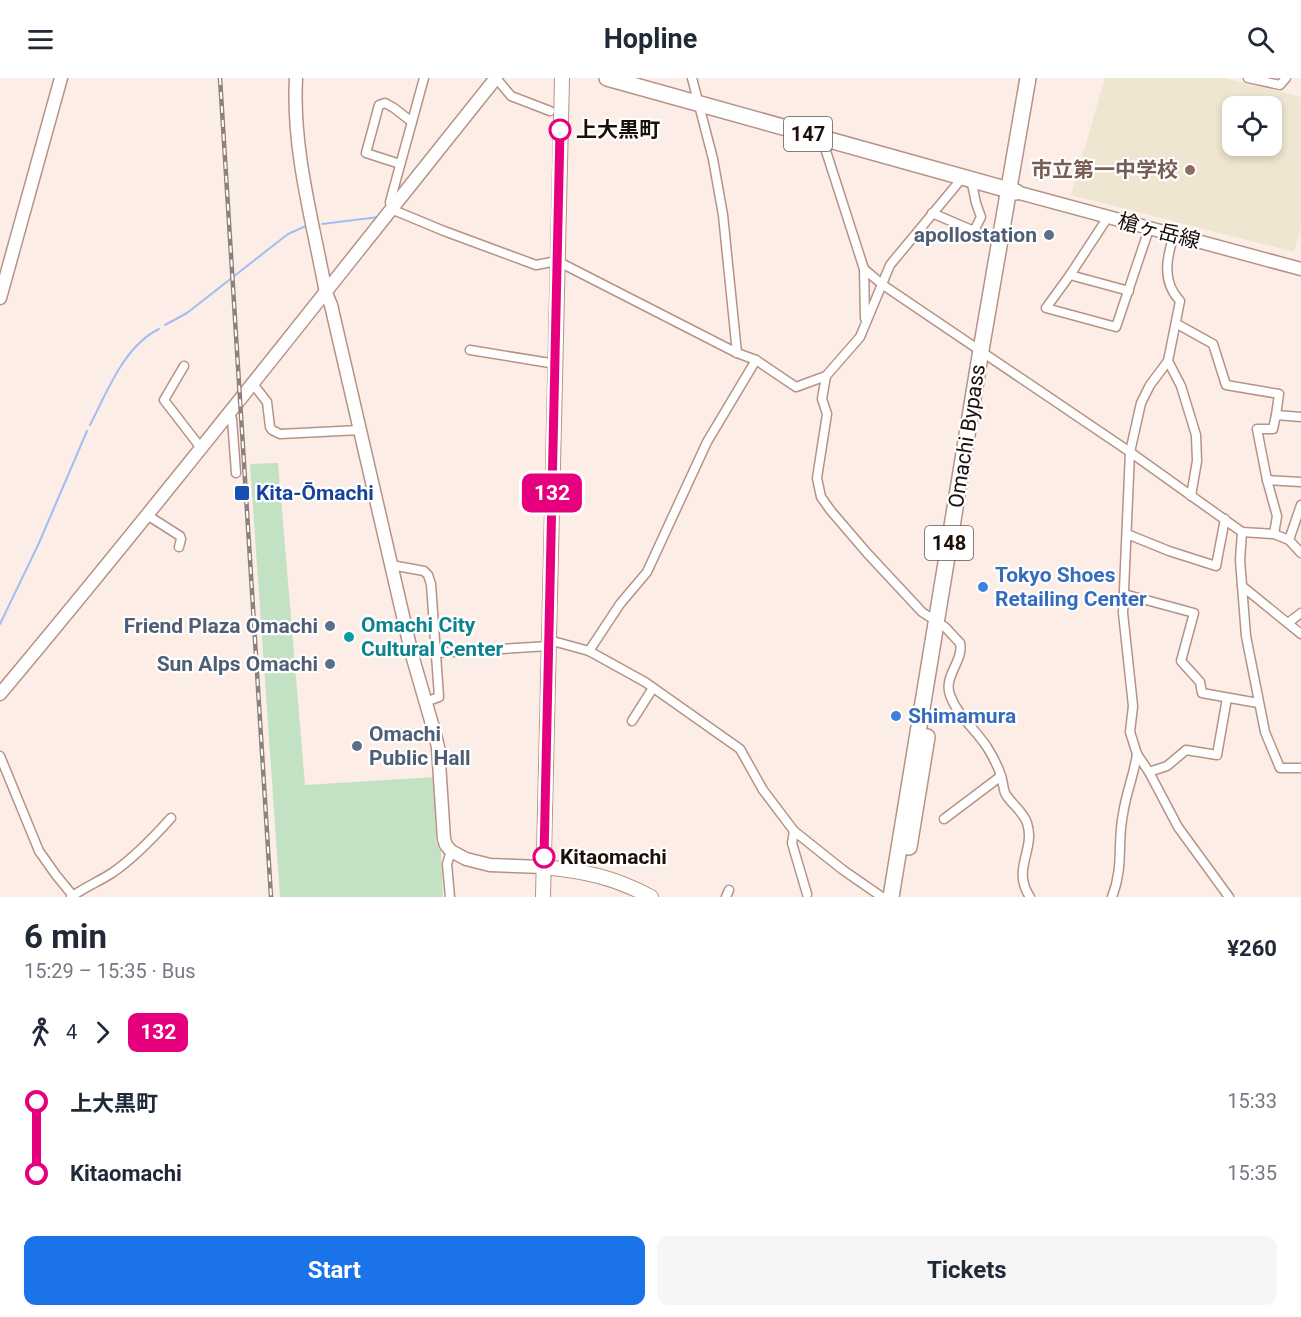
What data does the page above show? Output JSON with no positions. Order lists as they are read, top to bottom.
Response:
{
  "streets": {
    "highway": ["147", "Omachi Bypass", "148"],
    "street": ["槍ヶ岳線"]
  },
  "crossings": [
    ["147", "槍ヶ岳線"],
    ["147", "Omachi Bypass"],
    ["槍ヶ岳線", "Omachi Bypass"]
  ],
  "places": {
    "other": [
      "上大黒町",
      "市立第一中学校",
      "apollostation",
      "Tokyo Shoes Retailing Center",
      "Friend Plaza Omachi",
      "Omachi City Cultural Center",
      "Sun Alps Omachi",
      "Shimamura",
      "Omachi Public Hall",
      "Kitaomachi"
    ],
    "transit": ["Kita-Ōmachi"]
  },
  "lines": ["bus line 132"],
  "page": {
    "header": "Hopline",
    "on_map": "132",
    "heading": ["6 min", "15:29 – 15:35 · Bus", "¥260"],
    "legs": ["4", "132"],
    "list": [
      {
        "name": "上大黒町",
        "value": "15:33"
      },
      {
        "name": "Kitaomachi",
        "value": "15:35"
      }
    ],
    "buttons": ["Start", "Tickets"]
  }
}
